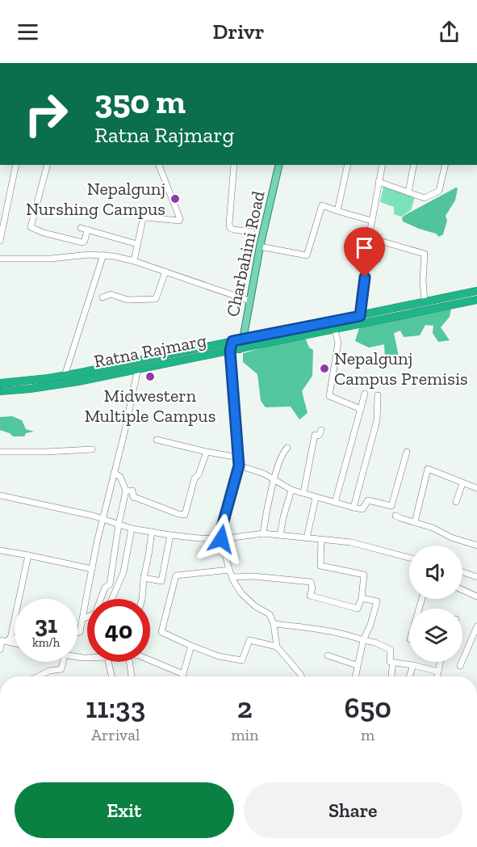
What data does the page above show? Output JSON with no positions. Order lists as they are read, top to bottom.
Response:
{
  "streets": {
    "highway": ["Ratna Rajmarg"],
    "main road": ["Charbahini Road"]
  },
  "crossings": [
    ["Charbahini Road", "Ratna Rajmarg"]
  ],
  "places": ["Nepalgunj Nurshing Campus", "Nepalgunj Campus Premisis", "Midwestern Multiple Campus"],
  "page": {
    "header": "Drivr",
    "turn": ["350 m", "Ratna Rajmarg"],
    "speed": "31 km/h",
    "limit": "40",
    "eta": [
      "11:33",
      "Arrival",
      "2",
      "min",
      "650",
      "m"
    ],
    "buttons": ["Exit", "Share"]
  }
}
